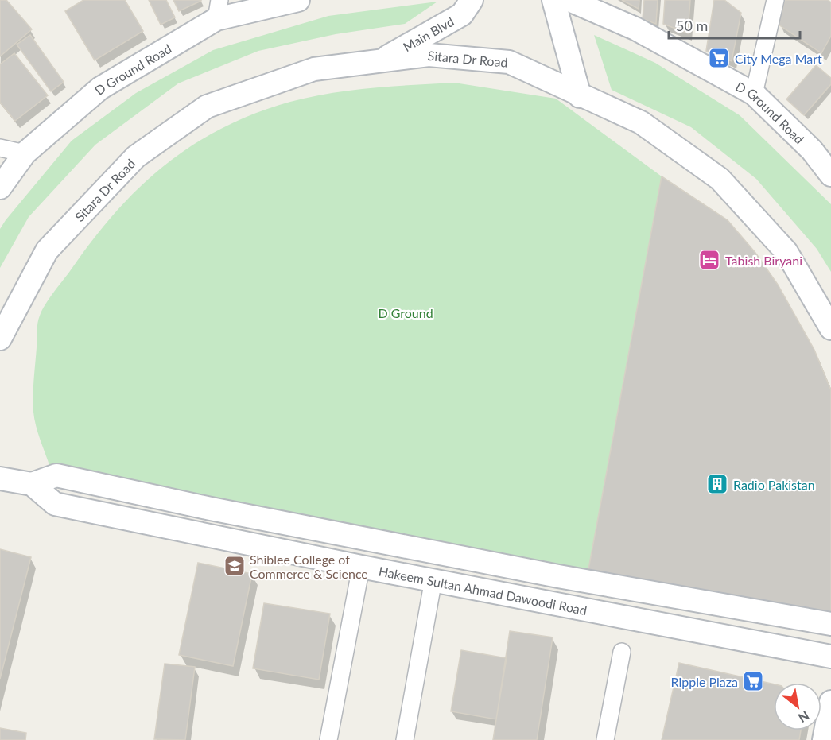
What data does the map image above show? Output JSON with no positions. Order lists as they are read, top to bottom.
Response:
{
  "streets": {
    "street": [
      "Main Blvd",
      "Sitara Dr Road",
      "D Ground Road",
      "Hakeem Sultan Ahmad Dawoodi Road"
    ]
  },
  "crossings": [
    ["Main Blvd", "Sitara Dr Road"]
  ],
  "parks": ["D Ground"],
  "places": {
    "supermarket": ["City Mega Mart", "Ripple Plaza"],
    "hotel": ["Tabish Biryani"],
    "building": ["Radio Pakistan"],
    "school or university": ["Shiblee College of Commerce & Science"]
  },
  "scale_bar": "50 m",
  "north": "bottom right"
}
